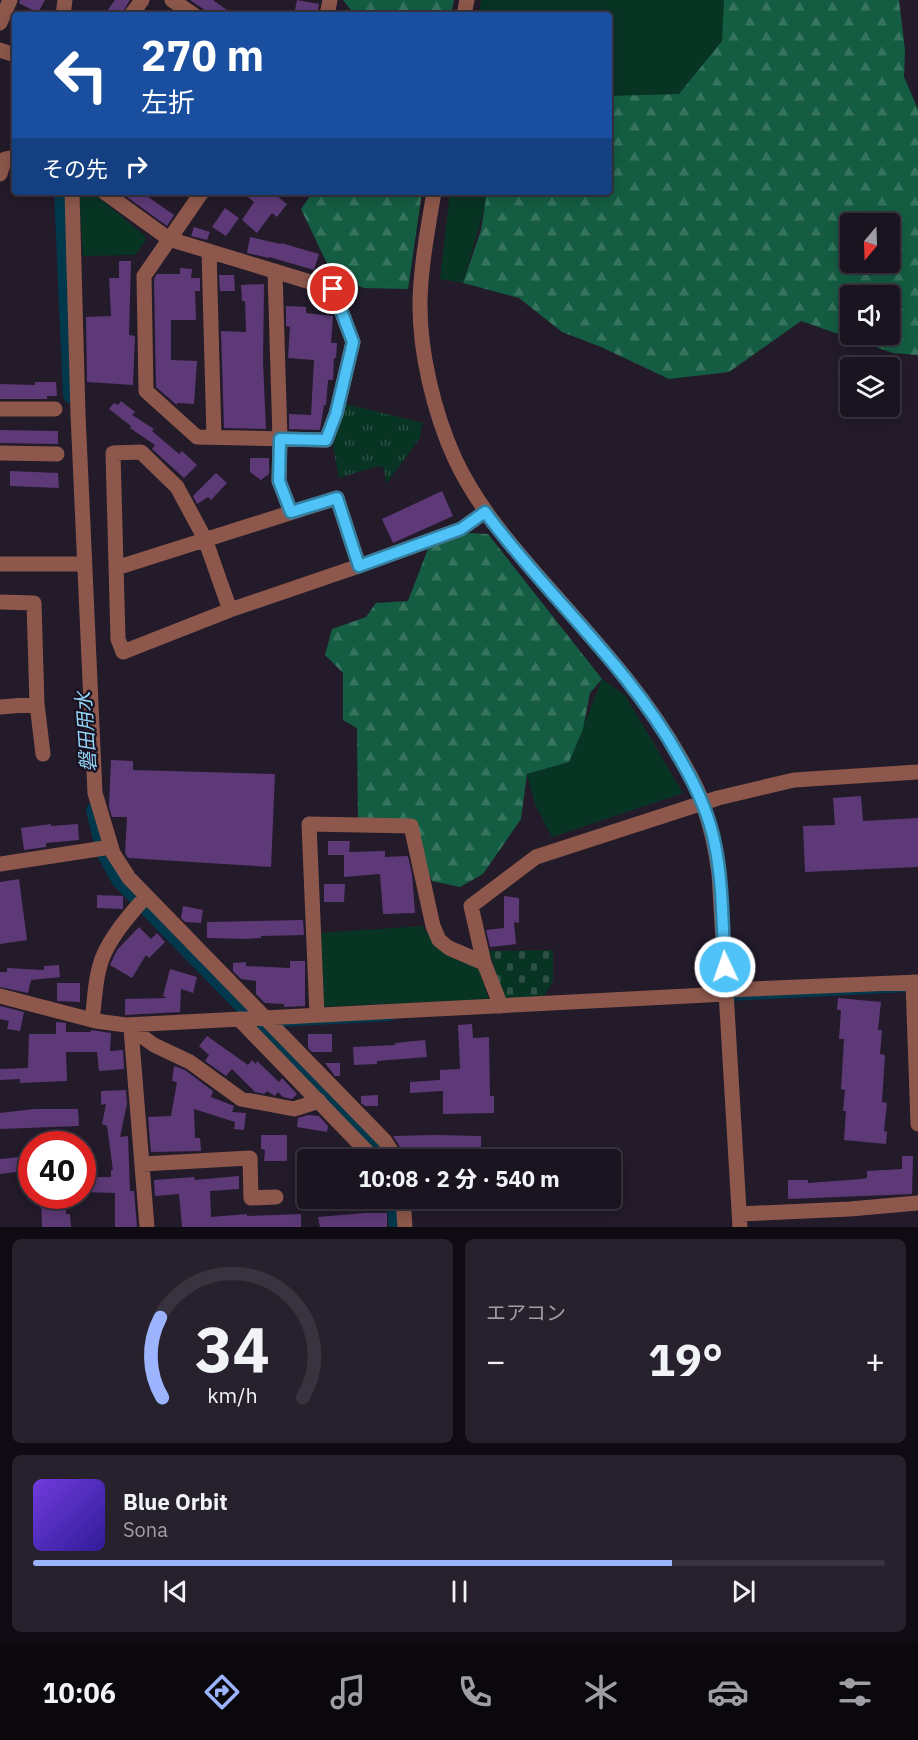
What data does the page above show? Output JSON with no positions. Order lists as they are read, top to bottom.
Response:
{
  "water": ["磐田用水"],
  "north": "bottom",
  "page": {
    "turn": ["270 m", "左折"],
    "then": "その先",
    "limit": "40",
    "trip": "10:08 · 2 分 · 540 m",
    "tile": "エアコン",
    "heat": ["−", "19°", "+"],
    "song": ["Blue Orbit", "Sona"],
    "tabs": "10:06",
    "gauge": ["34", "km/h"]
  }
}
